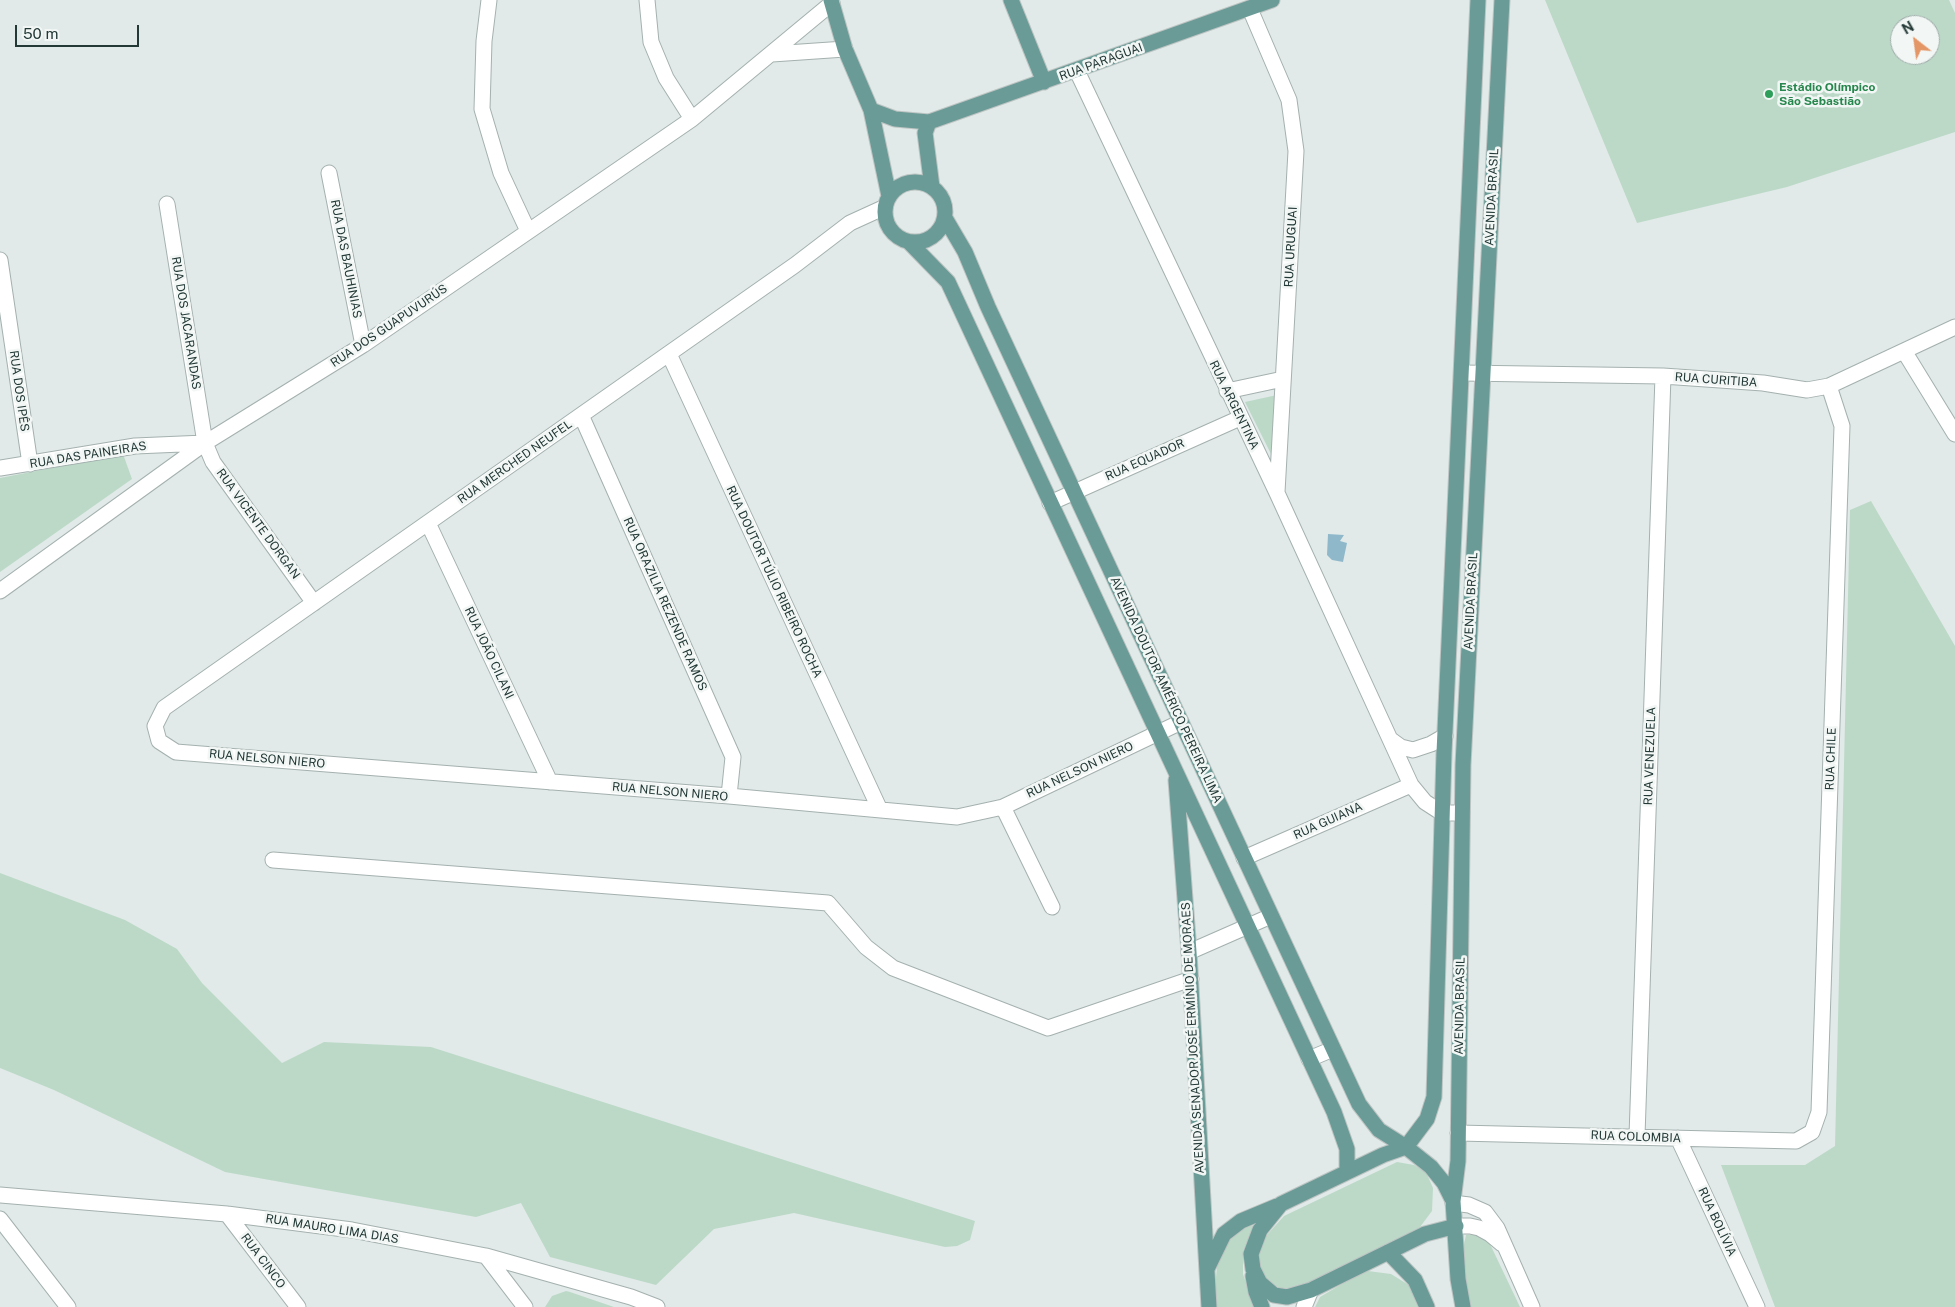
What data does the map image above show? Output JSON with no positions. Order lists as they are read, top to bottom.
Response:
{
  "streets": {
    "main road": [
      "RUA PARAGUAI",
      "AVENIDA BRASIL",
      "AVENIDA DOUTOR AMÉRICO PEREIRA LIMA",
      "AVENIDA SENADOR JOSÉ ERMÍNIO DE MORAES"
    ],
    "street": [
      "RUA URUGUAI",
      "RUA DAS BAUHINIAS",
      "RUA DOS JACARANDAS",
      "RUA DOS GUAPUVURÚS",
      "RUA CURITIBA",
      "RUA DOS IPÊS",
      "RUA ARGENTINA",
      "RUA DAS PAINEIRAS",
      "RUA EQUADOR",
      "RUA MERCHED NEUFEL",
      "RUA VICENTE DORGAN",
      "RUA DOUTOR TÚLIO RIBEIRO ROCHA",
      "RUA ORAZILIA REZENDE RAMOS",
      "RUA JOÃO CILANI",
      "RUA VENEZUELA",
      "RUA NELSON NIERO",
      "RUA CHILE",
      "RUA GUIANA",
      "RUA COLOMBIA",
      "RUA BOLÍVIA",
      "RUA MAURO LIMA DIAS",
      "RUA CINCO"
    ]
  },
  "crossings": [
    ["RUA PARAGUAI", "RUA URUGUAI"],
    ["RUA PARAGUAI", "RUA ARGENTINA"],
    ["AVENIDA BRASIL", "RUA CURITIBA"],
    ["AVENIDA BRASIL", "RUA ARGENTINA"],
    ["AVENIDA BRASIL", "AVENIDA DOUTOR AMÉRICO PEREIRA LIMA"],
    ["AVENIDA BRASIL", "RUA COLOMBIA"],
    ["RUA URUGUAI", "RUA ARGENTINA"],
    ["RUA DAS BAUHINIAS", "RUA DOS GUAPUVURÚS"],
    ["RUA DOS JACARANDAS", "RUA DOS GUAPUVURÚS"],
    ["RUA DOS JACARANDAS", "RUA DAS PAINEIRAS"],
    ["RUA DOS JACARANDAS", "RUA VICENTE DORGAN"],
    ["RUA DOS GUAPUVURÚS", "RUA DAS PAINEIRAS"],
    ["RUA DOS GUAPUVURÚS", "RUA VICENTE DORGAN"],
    ["RUA CURITIBA", "RUA VENEZUELA"],
    ["RUA CURITIBA", "RUA CHILE"],
    ["RUA DOS IPÊS", "RUA DAS PAINEIRAS"],
    ["RUA ARGENTINA", "RUA EQUADOR"],
    ["RUA ARGENTINA", "RUA GUIANA"],
    ["RUA DAS PAINEIRAS", "RUA VICENTE DORGAN"],
    ["RUA EQUADOR", "AVENIDA DOUTOR AMÉRICO PEREIRA LIMA"],
    ["RUA MERCHED NEUFEL", "RUA VICENTE DORGAN"],
    ["RUA MERCHED NEUFEL", "RUA DOUTOR TÚLIO RIBEIRO ROCHA"],
    ["RUA MERCHED NEUFEL", "RUA ORAZILIA REZENDE RAMOS"],
    ["RUA MERCHED NEUFEL", "RUA JOÃO CILANI"],
    ["RUA MERCHED NEUFEL", "AVENIDA DOUTOR AMÉRICO PEREIRA LIMA"],
    ["RUA MERCHED NEUFEL", "RUA NELSON NIERO"],
    ["RUA DOUTOR TÚLIO RIBEIRO ROCHA", "RUA NELSON NIERO"],
    ["RUA ORAZILIA REZENDE RAMOS", "RUA NELSON NIERO"],
    ["RUA JOÃO CILANI", "RUA NELSON NIERO"],
    ["AVENIDA DOUTOR AMÉRICO PEREIRA LIMA", "RUA NELSON NIERO"],
    ["AVENIDA DOUTOR AMÉRICO PEREIRA LIMA", "RUA GUIANA"],
    ["AVENIDA DOUTOR AMÉRICO PEREIRA LIMA", "AVENIDA SENADOR JOSÉ ERMÍNIO DE MORAES"],
    ["RUA VENEZUELA", "RUA COLOMBIA"],
    ["RUA CHILE", "RUA COLOMBIA"],
    ["RUA COLOMBIA", "RUA BOLÍVIA"],
    ["RUA MAURO LIMA DIAS", "RUA CINCO"]
  ],
  "places": ["Estádio Olímpico São Sebastião"],
  "scale_bar": "50 m",
  "north": "top left"
}
